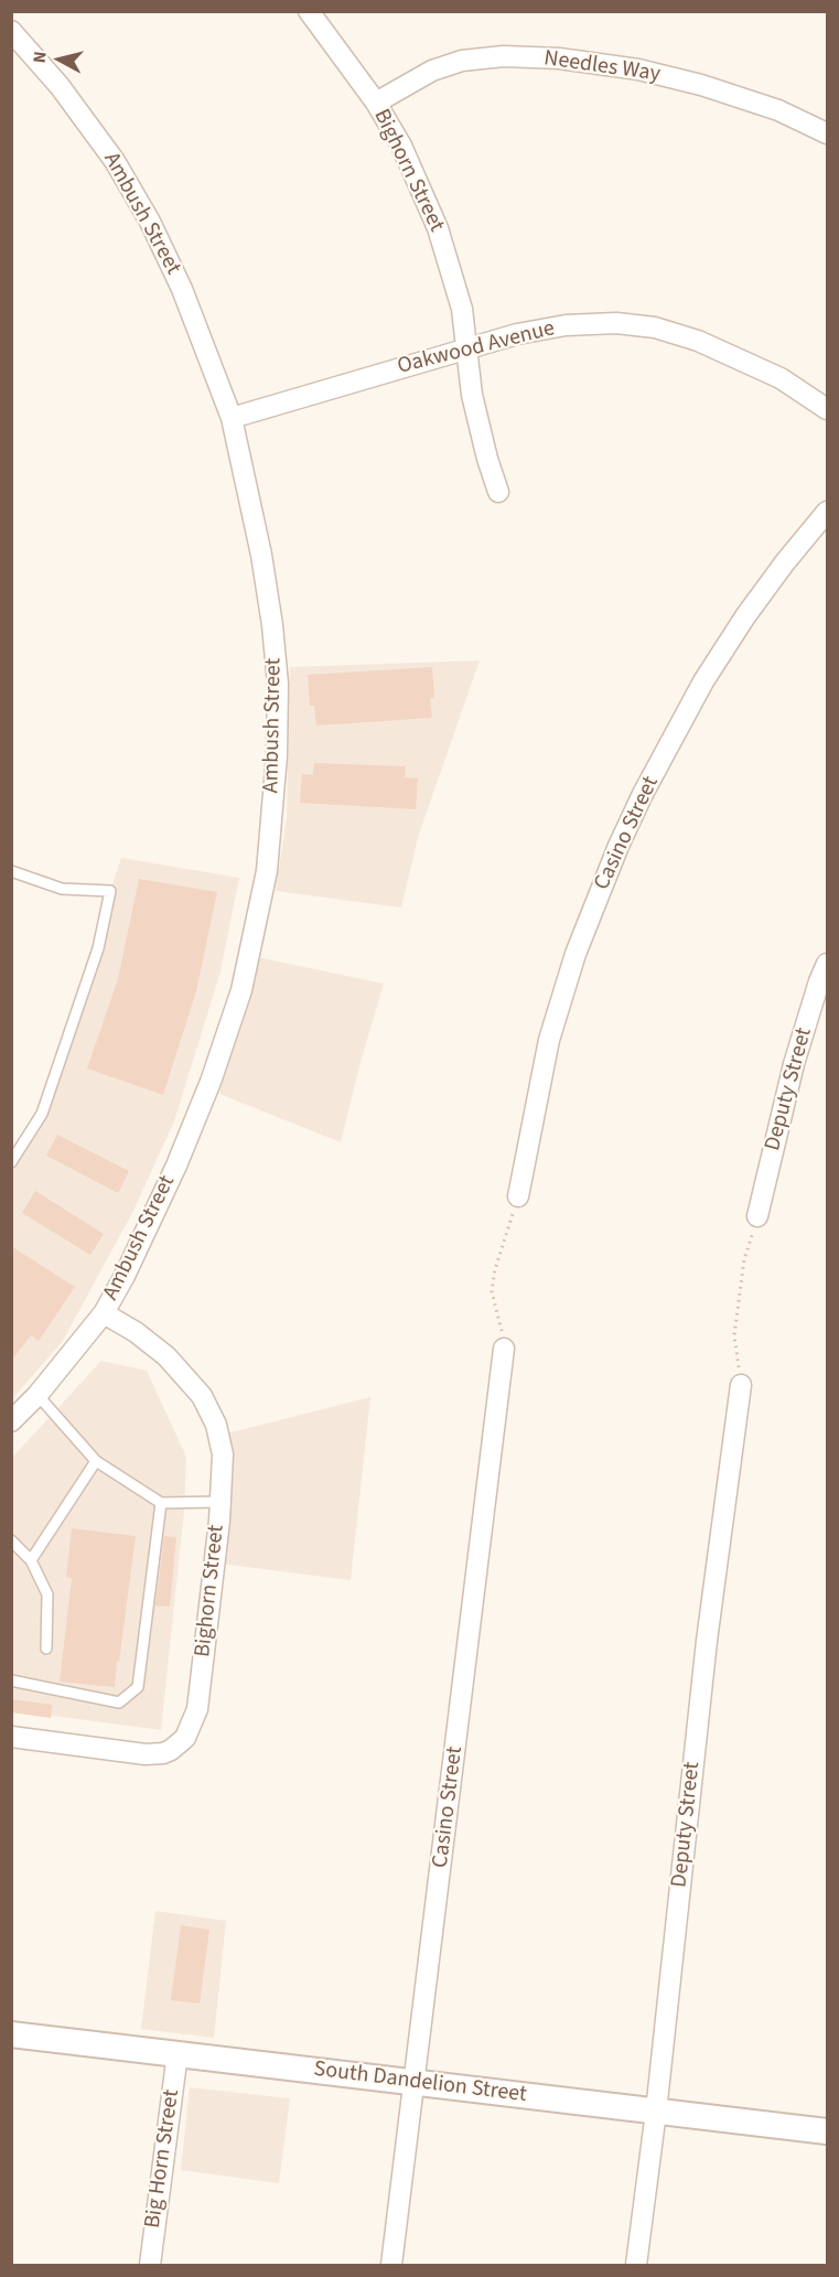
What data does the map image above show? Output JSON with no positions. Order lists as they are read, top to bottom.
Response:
{
  "streets": {
    "street": [
      "Needles Way",
      "Bighorn Street",
      "Ambush Street",
      "Oakwood Avenue",
      "Casino Street",
      "Deputy Street",
      "South Dandelion Street",
      "Big Horn Street"
    ]
  },
  "crossings": [
    ["Needles Way", "Bighorn Street"],
    ["Bighorn Street", "Ambush Street"],
    ["Bighorn Street", "Oakwood Avenue"],
    ["Ambush Street", "Oakwood Avenue"],
    ["Casino Street", "South Dandelion Street"],
    ["Deputy Street", "South Dandelion Street"],
    ["South Dandelion Street", "Big Horn Street"]
  ],
  "north": "left"
}
